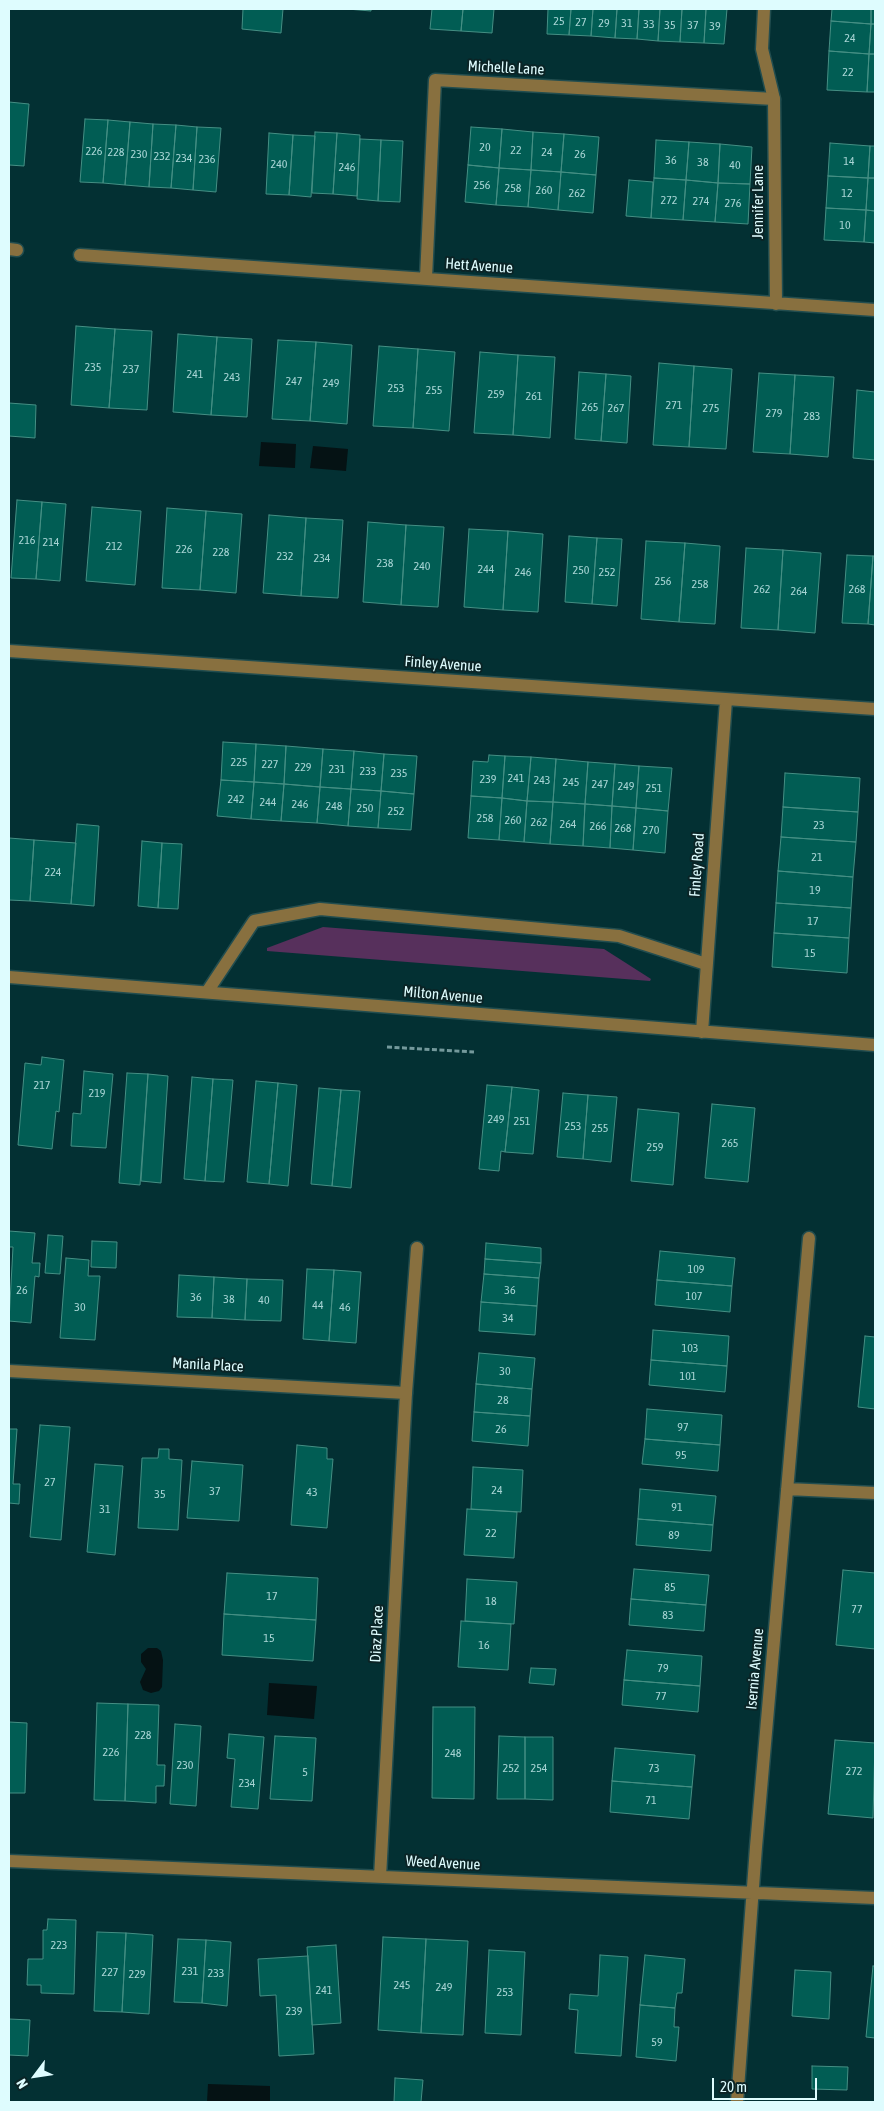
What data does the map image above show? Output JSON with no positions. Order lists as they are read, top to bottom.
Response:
{
  "streets": {
    "street": [
      "Michelle Lane",
      "Jennifer Lane",
      "Hett Avenue",
      "Finley Avenue",
      "Finley Road",
      "Milton Avenue",
      "Manila Place",
      "Diaz Place",
      "Isernia Avenue",
      "Weed Avenue"
    ]
  },
  "crossings": [
    ["Michelle Lane", "Jennifer Lane"],
    ["Michelle Lane", "Hett Avenue"],
    ["Jennifer Lane", "Hett Avenue"],
    ["Finley Avenue", "Finley Road"],
    ["Finley Road", "Milton Avenue"],
    ["Manila Place", "Diaz Place"],
    ["Diaz Place", "Weed Avenue"],
    ["Isernia Avenue", "Weed Avenue"]
  ],
  "house_numbers": [
    "25",
    "27",
    "29",
    "31",
    "33",
    "35",
    "37",
    "39",
    "24",
    "22",
    "20",
    "22",
    "226",
    "228",
    "24",
    "230",
    "26",
    "232",
    "234",
    "236",
    "36",
    "14",
    "38",
    "240",
    "40",
    "246",
    "256",
    "258",
    "260",
    "262",
    "12",
    "272",
    "274",
    "276",
    "10",
    "235",
    "237",
    "241",
    "243",
    "247",
    "249",
    "253",
    "255",
    "259",
    "261",
    "271",
    "265",
    "267",
    "275",
    "279",
    "283",
    "216",
    "214",
    "212",
    "226",
    "228",
    "232",
    "234",
    "238",
    "240",
    "244",
    "250",
    "246",
    "252",
    "256",
    "258",
    "262",
    "268",
    "264",
    "225",
    "227",
    "229",
    "231",
    "233",
    "235",
    "241",
    "239",
    "243",
    "245",
    "247",
    "249",
    "251",
    "242",
    "244",
    "246",
    "248",
    "250",
    "252",
    "258",
    "260",
    "262",
    "264",
    "23",
    "266",
    "268",
    "270",
    "21",
    "224",
    "19",
    "17",
    "15",
    "217",
    "219",
    "249",
    "251",
    "253",
    "255",
    "265",
    "259",
    "109",
    "26",
    "36",
    "107",
    "36",
    "38",
    "40",
    "44",
    "30",
    "46",
    "34",
    "103",
    "30",
    "101",
    "28",
    "97",
    "26",
    "95",
    "27",
    "24",
    "37",
    "43",
    "35",
    "91",
    "31",
    "22",
    "89",
    "85",
    "17",
    "18",
    "77",
    "83",
    "15",
    "16",
    "79",
    "77",
    "228",
    "226",
    "248",
    "230",
    "252",
    "254",
    "73",
    "272",
    "5",
    "234",
    "71",
    "223",
    "231",
    "227",
    "233",
    "229",
    "245",
    "249",
    "241",
    "253",
    "239",
    "59"
  ],
  "scale_bar": "20 m",
  "north": "bottom left"
}
